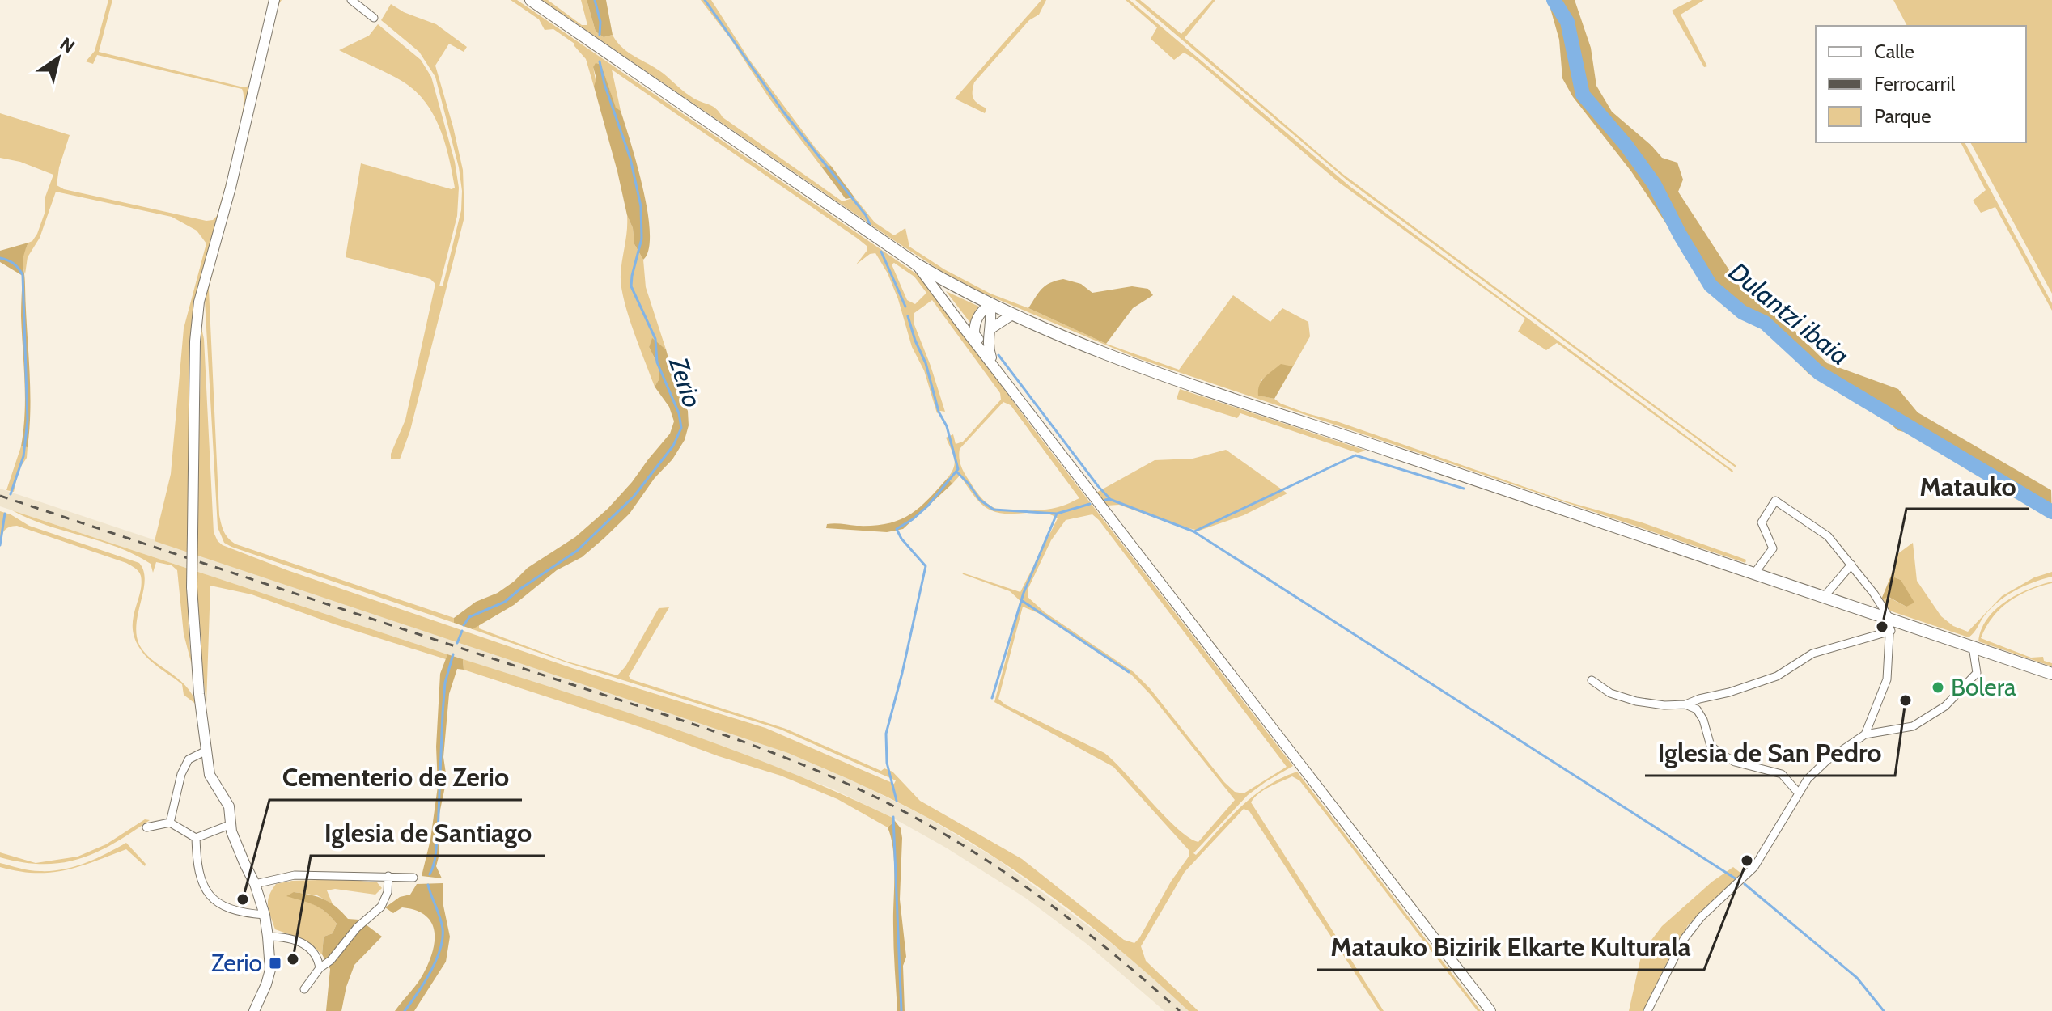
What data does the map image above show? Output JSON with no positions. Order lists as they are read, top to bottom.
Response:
{
  "water": ["Dulantzi ibaia", "Zerio"],
  "places": {
    "other": [
      "Matauko",
      "Bolera",
      "Iglesia de San Pedro",
      "Matauko Bizirik Elkarte Kulturala",
      "Cementerio de Zerio",
      "Iglesia de Santiago"
    ],
    "transit": ["Zerio"]
  },
  "legend": ["Calle", "Ferrocarril", "Parque"],
  "north": "top right"
}
